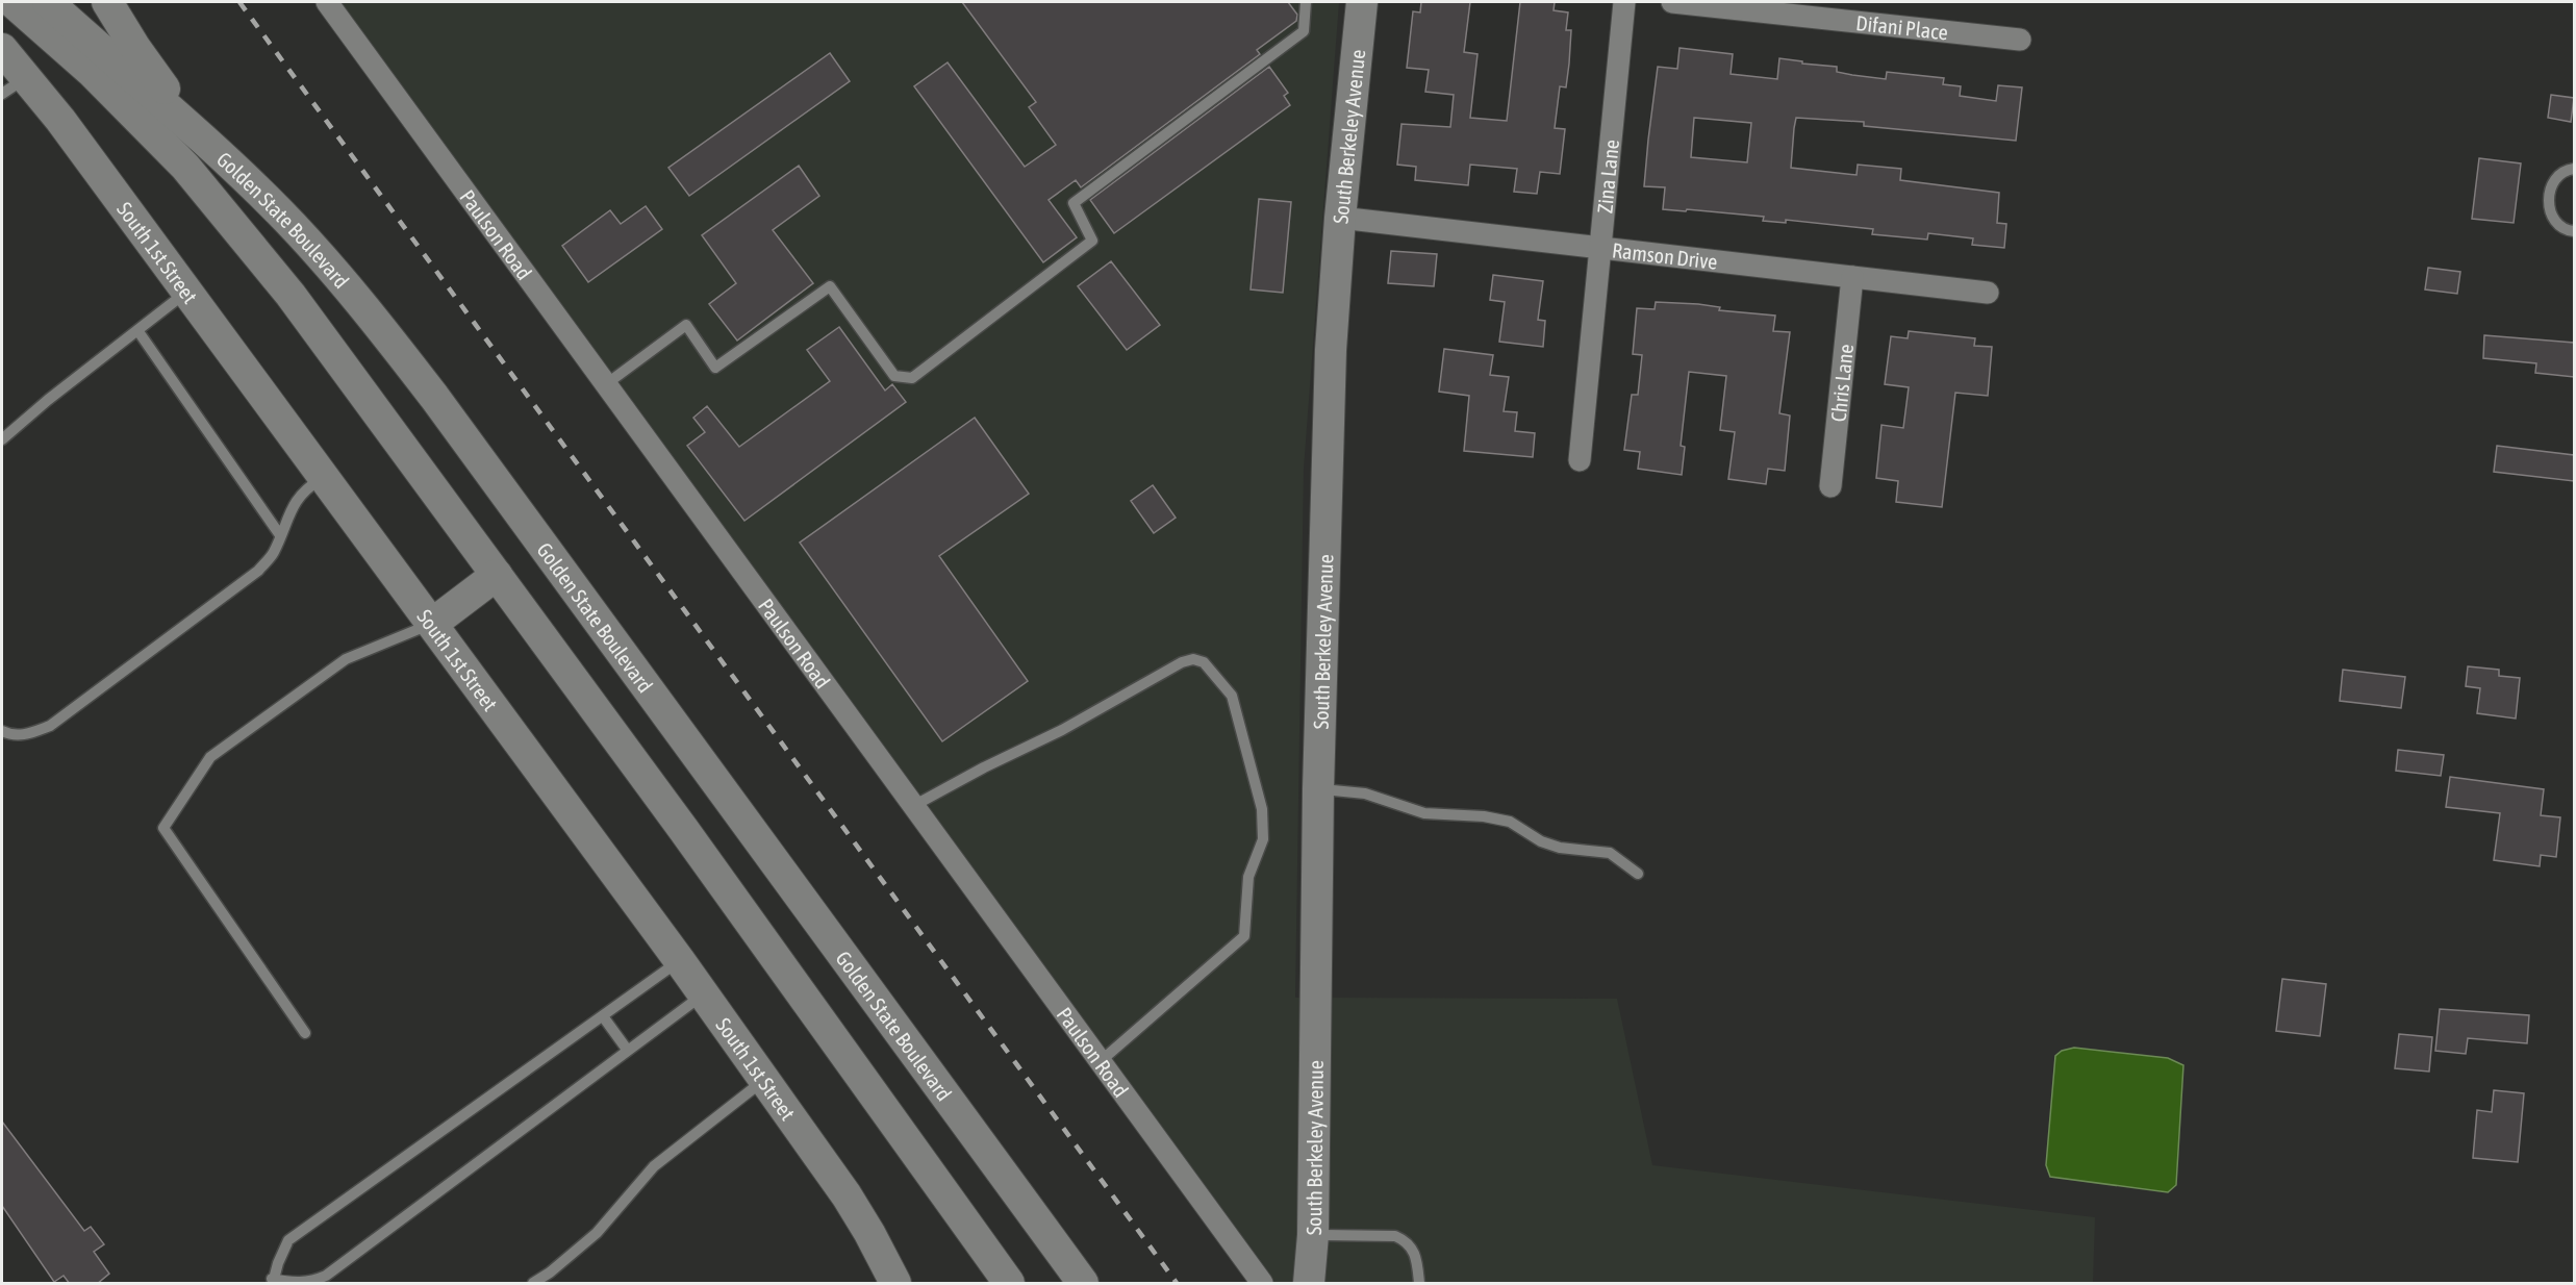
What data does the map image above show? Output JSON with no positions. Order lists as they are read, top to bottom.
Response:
{
  "streets": {
    "main road": ["South Berkeley Avenue", "Golden State Boulevard", "South 1st Street"],
    "street": [
      "Difani Place",
      "Zina Lane",
      "Paulson Road",
      "Ramson Drive",
      "Chris Lane"
    ]
  },
  "crossings": [
    ["South Berkeley Avenue", "Ramson Drive"],
    ["Zina Lane", "Ramson Drive"],
    ["Ramson Drive", "Chris Lane"]
  ]
}
